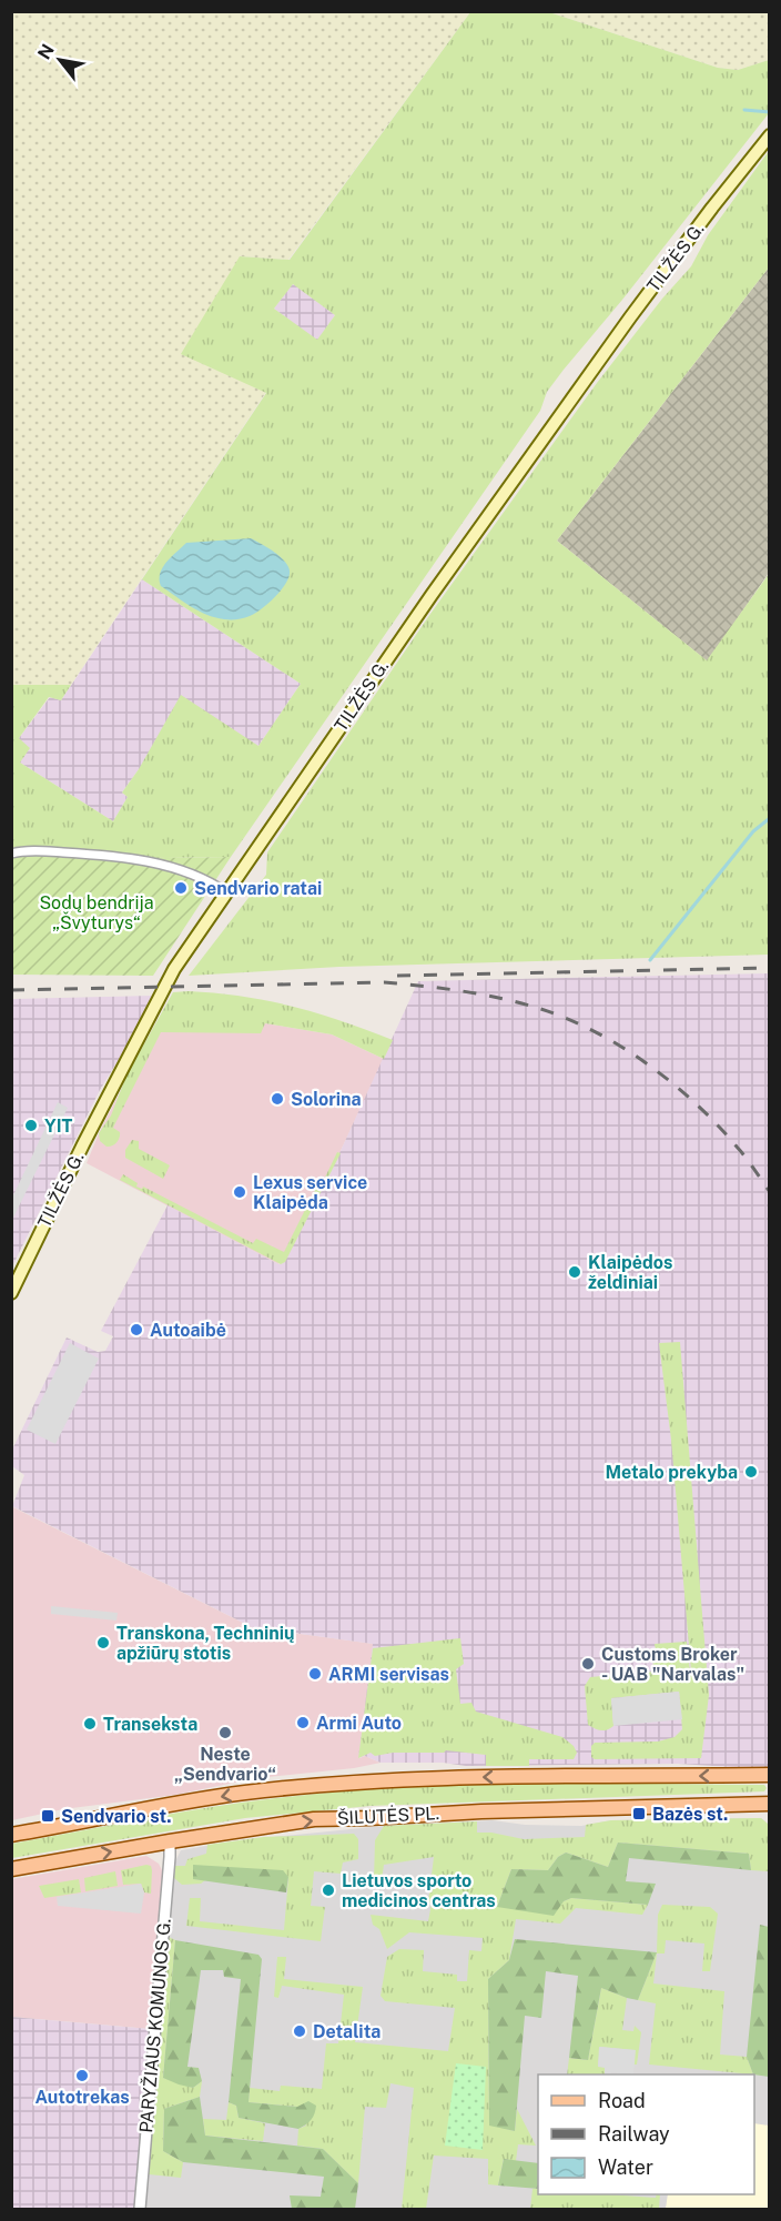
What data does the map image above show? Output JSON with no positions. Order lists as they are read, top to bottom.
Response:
{
  "streets": {
    "main road": ["TILŽĖS G.", "ŠILUTĖS PL."],
    "street": ["PARYŽIAUS KOMUNOS G."]
  },
  "crossings": [
    ["ŠILUTĖS PL.", "PARYŽIAUS KOMUNOS G."]
  ],
  "parks": ["Sodų bendrija „Švyturys“"],
  "places": {
    "other": [
      "Sendvario ratai",
      "Solorina",
      "YIT",
      "Lexus service Klaipėda",
      "Klaipėdos želdiniai",
      "Autoaibė",
      "Metalo prekyba",
      "Transkona, Techninių apžiūrų stotis",
      "Customs Broker - UAB \"Narvalas\"",
      "ARMI servisas",
      "Armi Auto",
      "Transeksta",
      "Neste „Sendvario“",
      "Lietuvos sporto medicinos centras",
      "Detalita",
      "Autotrekas"
    ],
    "transit": ["Bazės st.", "Sendvario st."]
  },
  "legend": ["Road", "Railway", "Water"],
  "north": "top left"
}
